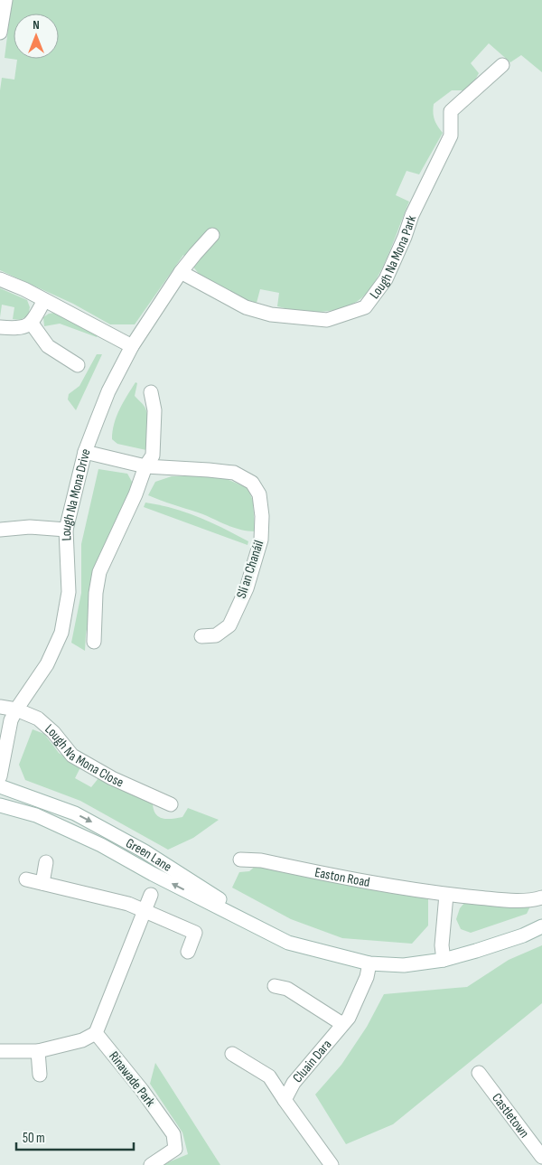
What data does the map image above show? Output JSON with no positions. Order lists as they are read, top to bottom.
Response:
{
  "streets": {
    "street": [
      "Lough Na Mona Park",
      "Lough Na Mona Drive",
      "Slí an Chanáil",
      "Lough Na Mona Close",
      "Green Lane",
      "Easton Road",
      "Cluain Dara",
      "Rinawade Park",
      "Castletown"
    ]
  },
  "crossings": [
    ["Lough Na Mona Park", "Lough Na Mona Drive"],
    ["Lough Na Mona Drive", "Slí an Chanáil"],
    ["Lough Na Mona Drive", "Lough Na Mona Close"],
    ["Green Lane", "Cluain Dara"]
  ],
  "scale_bar": "50 m",
  "north": "top"
}
